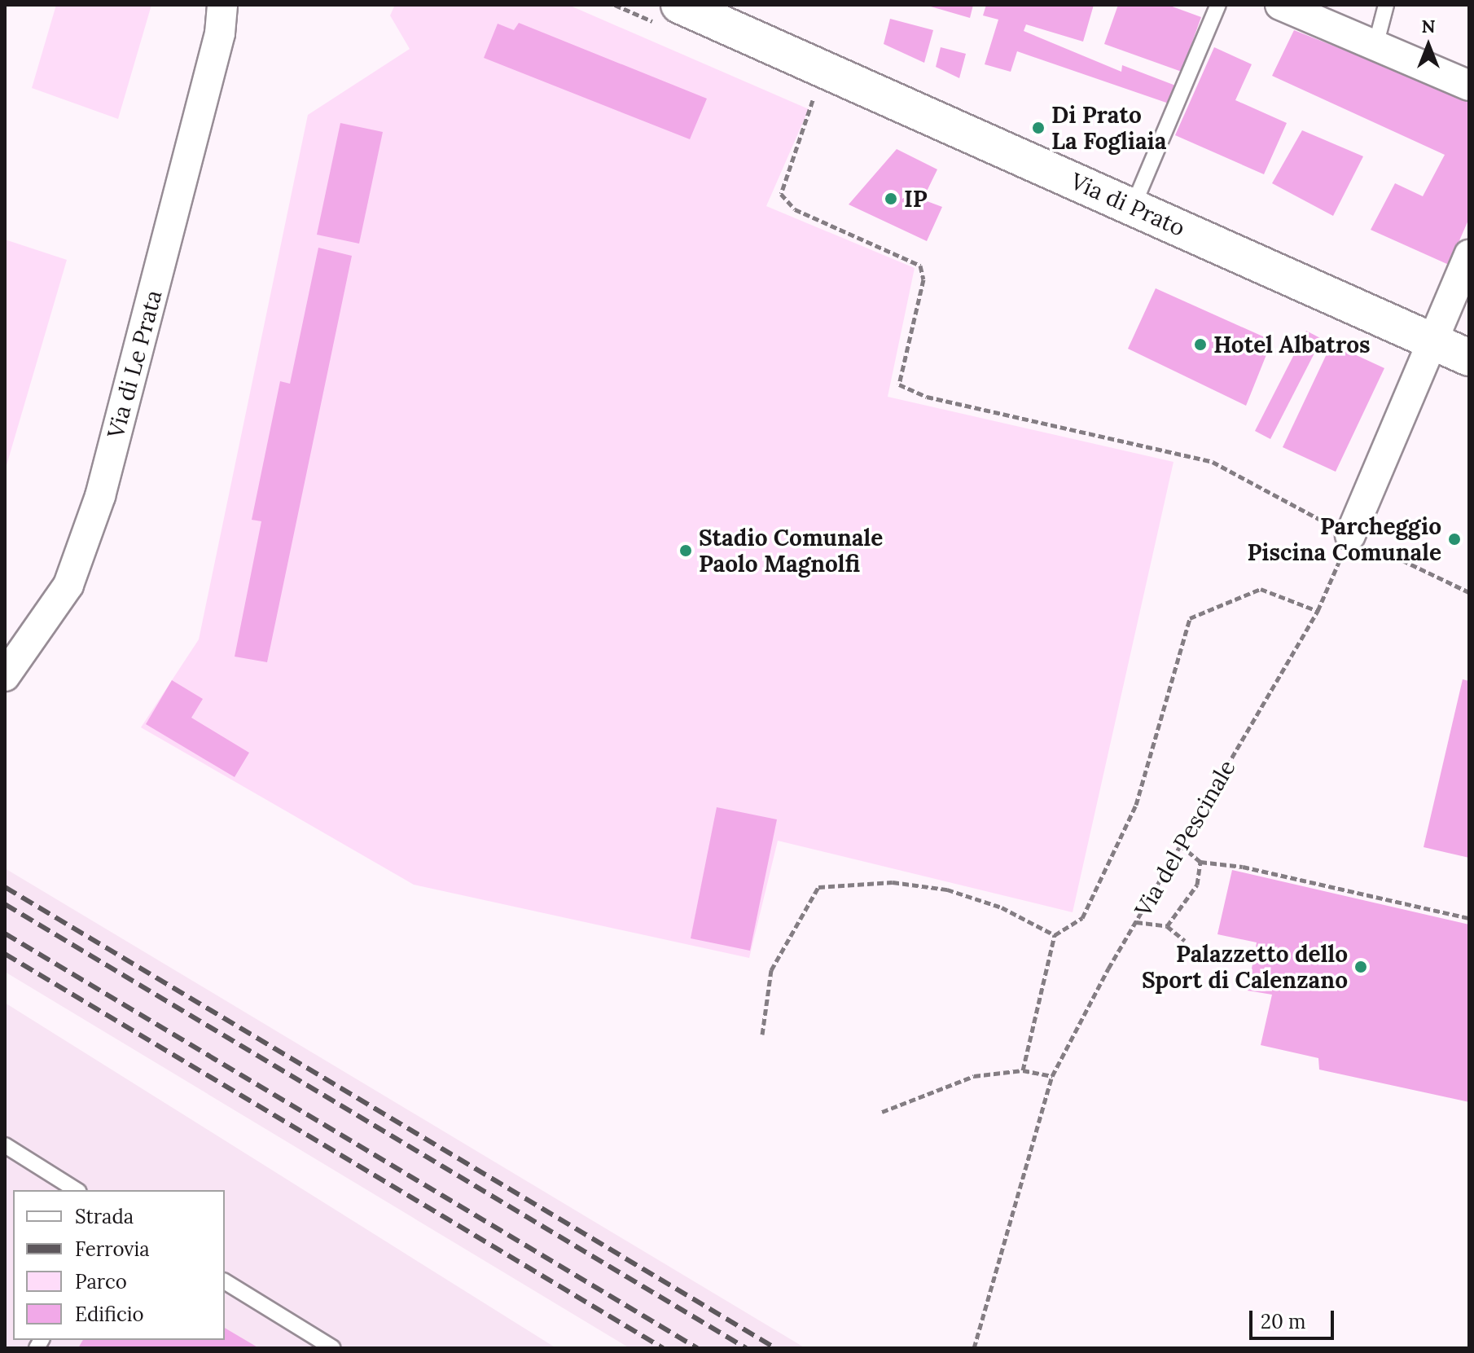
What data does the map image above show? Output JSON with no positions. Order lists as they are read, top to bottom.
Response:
{
  "streets": {
    "main road": ["Via di Prato"],
    "street": ["Via di Le Prata"],
    "path": ["Via del Pescinale"]
  },
  "places": [
    "Di Prato La Fogliaia",
    "IP",
    "Hotel Albatros",
    "Parcheggio Piscina Comunale",
    "Stadio Comunale Paolo Magnolfi",
    "Palazzetto dello Sport di Calenzano"
  ],
  "legend": [
    "Strada",
    "Ferrovia",
    "Parco",
    "Edificio"
  ],
  "scale_bar": "20 m",
  "north": "top"
}
